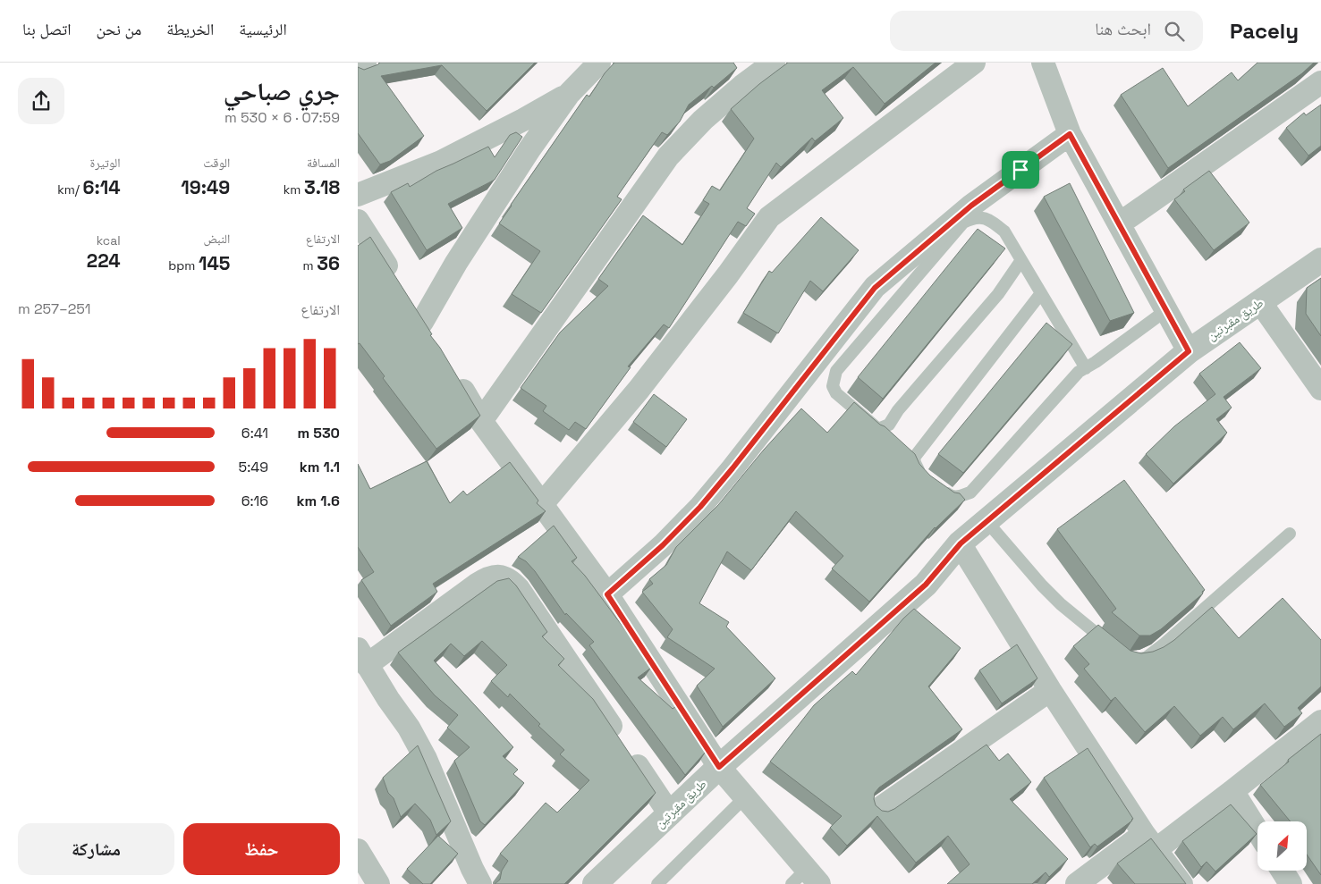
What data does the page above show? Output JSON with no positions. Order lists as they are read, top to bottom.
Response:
{
  "streets": {
    "street": ["طريق مقبرتين"]
  },
  "north": "top right",
  "page": {
    "header": "Pacely",
    "search": "ابحث هنا",
    "nav": [
      "الرئيسية",
      "الخريطة",
      "من نحن",
      "اتصل بنا"
    ],
    "heading": ["جري صباحي", "07:59 · 6 × 530 m"],
    "stats": [
      ["المسافة", "3.18 km"],
      ["الوقت", "19:49"],
      ["الوتيرة", "6:14 /km"],
      ["الارتفاع", "36 m"],
      ["النبض", "145 bpm"],
      ["kcal", "224"]
    ],
    "chart": ["الارتفاع", "251–257 m"],
    "list": [
      {
        "name": "530 m",
        "note": "6:41"
      },
      {
        "name": "1.1 km",
        "note": "5:49"
      },
      {
        "name": "1.6 km",
        "note": "6:16"
      }
    ],
    "buttons": ["حفظ", "مشاركة"]
  }
}
